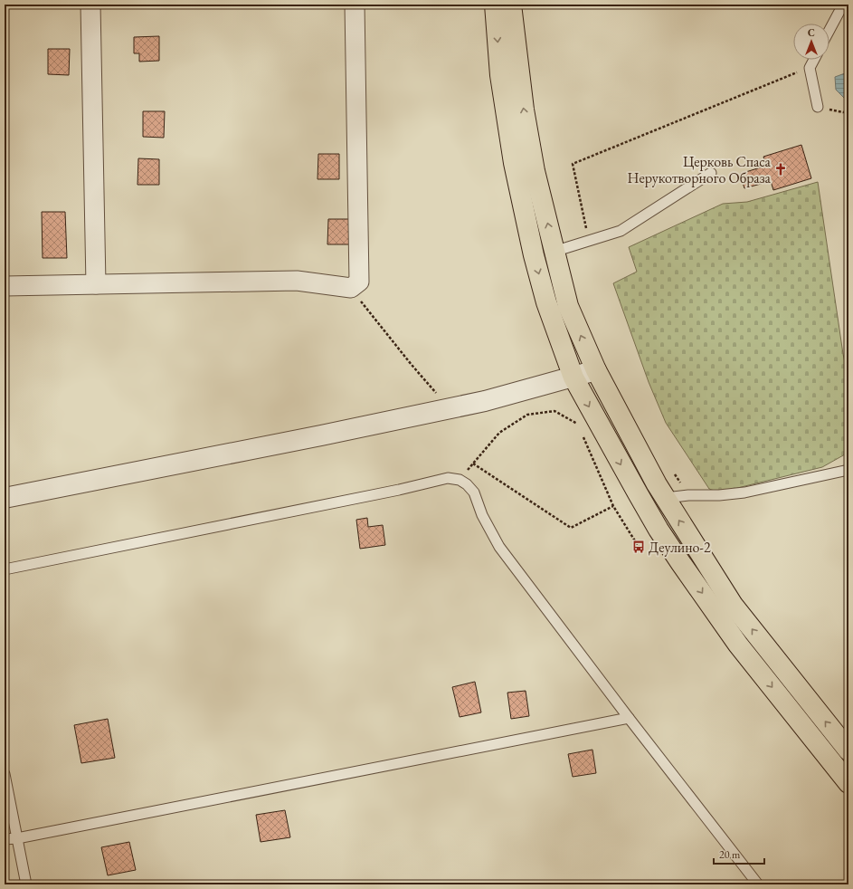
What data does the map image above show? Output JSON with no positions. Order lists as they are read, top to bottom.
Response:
{
  "places": {
    "church": ["Церковь Спаса Нерукотворного Образа"],
    "bus stop": ["Деулино-2"]
  },
  "scale_bar": "20 m",
  "north": "top"
}
